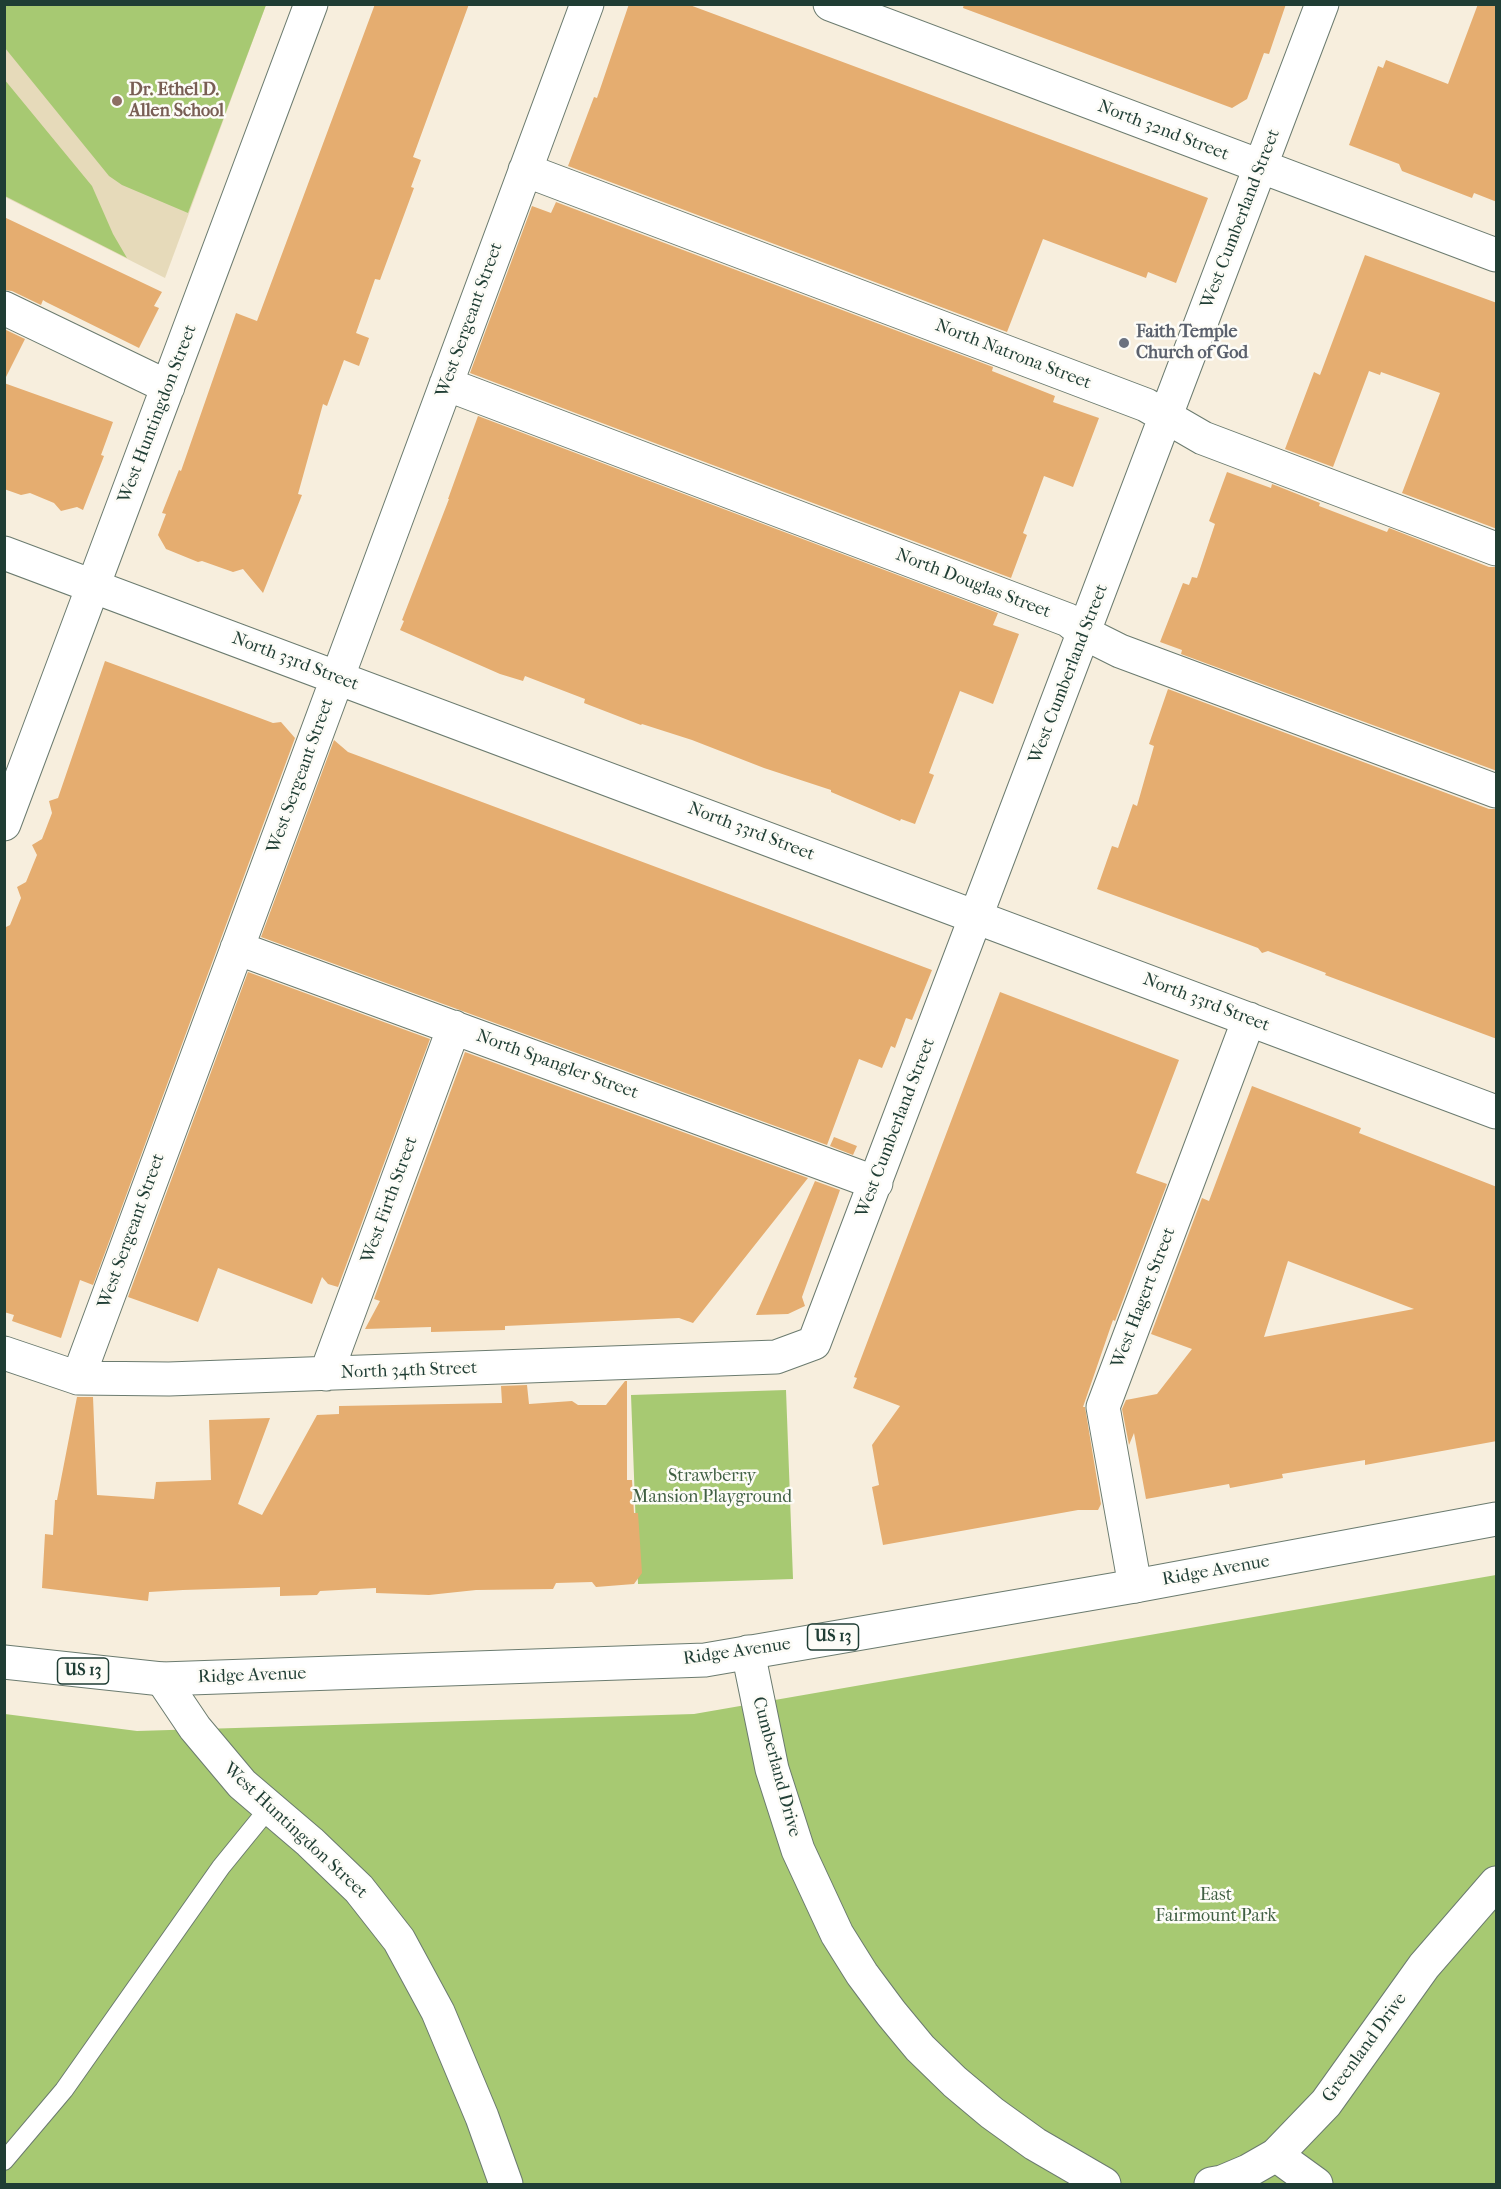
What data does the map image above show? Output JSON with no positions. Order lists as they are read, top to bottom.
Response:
{
  "streets": {
    "street": [
      "North 32nd Street",
      "West Cumberland Street",
      "West Sergeant Street",
      "North Natrona Street",
      "West Huntingdon Street",
      "North Douglas Street",
      "North 33rd Street",
      "North Spangler Street",
      "West Firth Street",
      "West Hagert Street",
      "North 34th Street",
      "Ridge Avenue",
      "US 13",
      "Cumberland Drive",
      "Greenland Drive"
    ]
  },
  "crossings": [
    ["North 32nd Street", "West Cumberland Street"],
    ["West Cumberland Street", "North Natrona Street"],
    ["West Cumberland Street", "North Douglas Street"],
    ["West Cumberland Street", "North 33rd Street"],
    ["West Cumberland Street", "North Spangler Street"],
    ["West Cumberland Street", "North 34th Street"],
    ["West Sergeant Street", "North Natrona Street"],
    ["West Sergeant Street", "North Douglas Street"],
    ["West Sergeant Street", "North 33rd Street"],
    ["West Sergeant Street", "North Spangler Street"],
    ["West Sergeant Street", "North 34th Street"],
    ["West Huntingdon Street", "North 33rd Street"],
    ["West Huntingdon Street", "Ridge Avenue"],
    ["North 33rd Street", "West Hagert Street"],
    ["North Spangler Street", "West Firth Street"],
    ["West Firth Street", "North 34th Street"],
    ["West Hagert Street", "Ridge Avenue"],
    ["Ridge Avenue", "Cumberland Drive"]
  ],
  "parks": ["Strawberry Mansion Playground", "East Fairmount Park"],
  "places": ["Dr. Ethel D. Allen School", "Faith Temple Church of God"]
}
